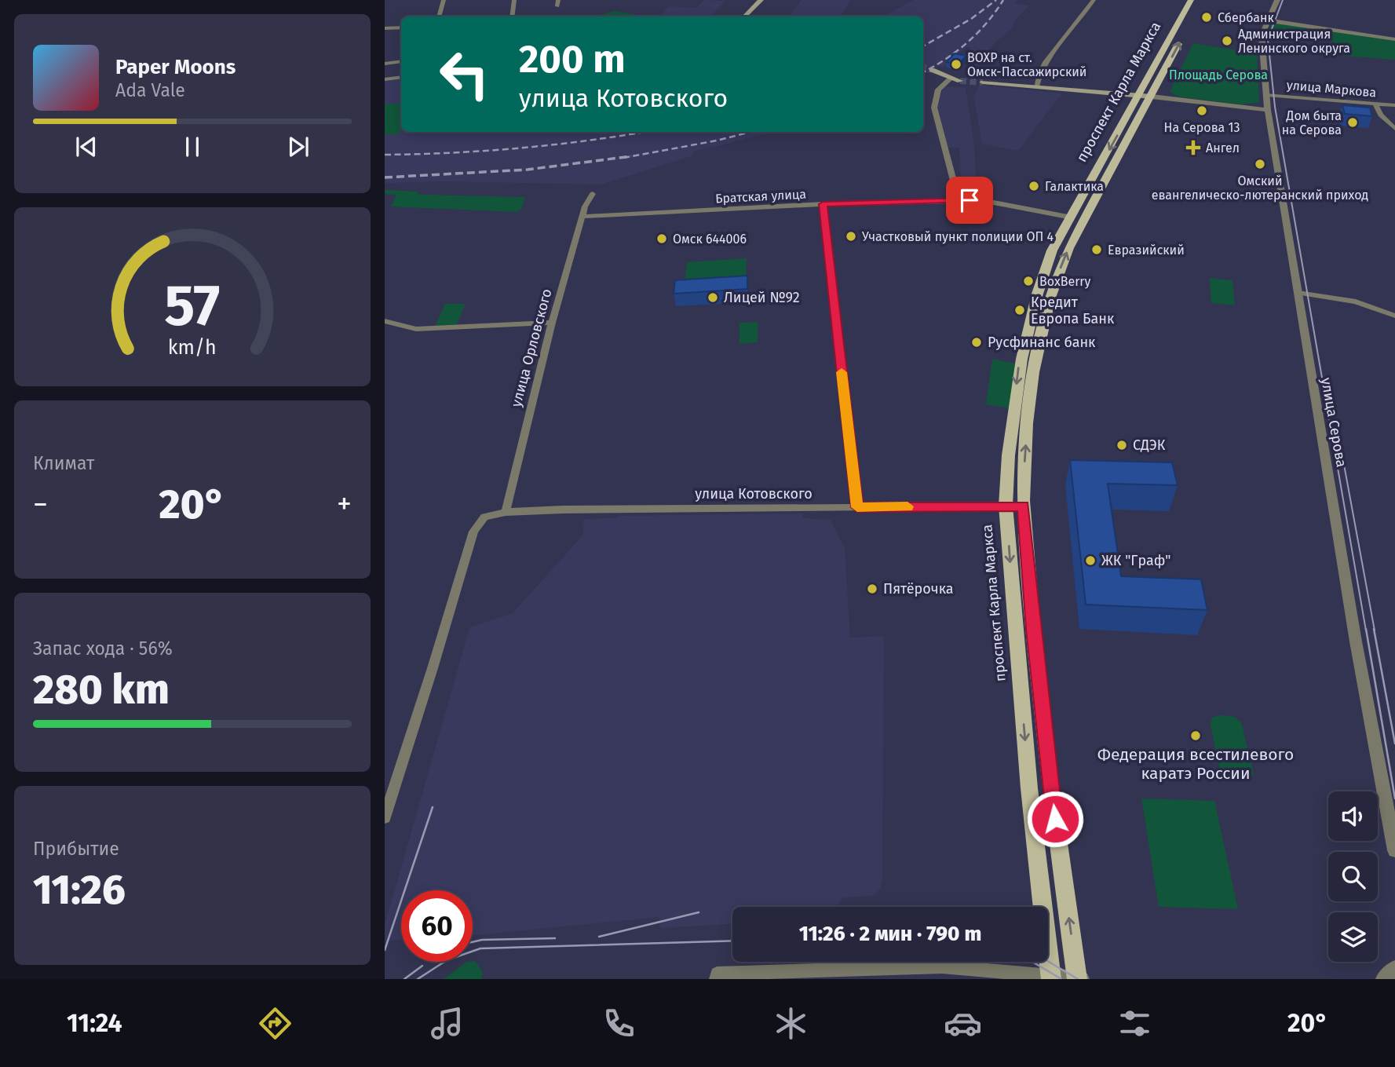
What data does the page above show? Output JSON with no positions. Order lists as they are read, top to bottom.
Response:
{
  "streets": {
    "main road": ["проспект Карла Маркса"],
    "street": [
      "улица Маркова",
      "Братская улица",
      "улица Орловского",
      "улица Серова",
      "улица Котовского"
    ]
  },
  "crossings": [
    ["улица Маркова", "улица Серова"],
    ["проспект Карла Маркса", "Братская улица"],
    ["проспект Карла Маркса", "улица Котовского"],
    ["Братская улица", "улица Орловского"],
    ["улица Орловского", "улица Котовского"]
  ],
  "parks": ["Площадь Серова"],
  "places": {
    "other": [
      "Сбербанк",
      "Администрация Ленинского округа",
      "ВОХР на ст. Омск-Пассажирский",
      "На Серова 13",
      "Дом быта на Серова",
      "Омский евангелическо-лютеранский приход",
      "Галактика",
      "Участковый пункт полиции ОП 4",
      "Омск 644006",
      "Евразийский",
      "BoxBerry",
      "Лицей №92",
      "Кредит Европа Банк",
      "Русфинанс банк",
      "СДЭК",
      "ЖК \"Граф\"",
      "Пятёрочка",
      "Федерация всестилевого каратэ России"
    ],
    "health": ["Ангел"]
  },
  "page": {
    "turn": ["200 m", "улица Котовского"],
    "song": ["Paper Moons", "Ada Vale"],
    "tile": [
      "Климат",
      ["Запас хода · 56%", "280 km"],
      ["Прибытие", "11:26"]
    ],
    "heat": ["−", "20°", "+"],
    "limit": "60",
    "trip": "11:26 · 2 мин · 790 m",
    "tabs": ["11:24", "20°"],
    "gauge": ["57", "km/h"]
  }
}
